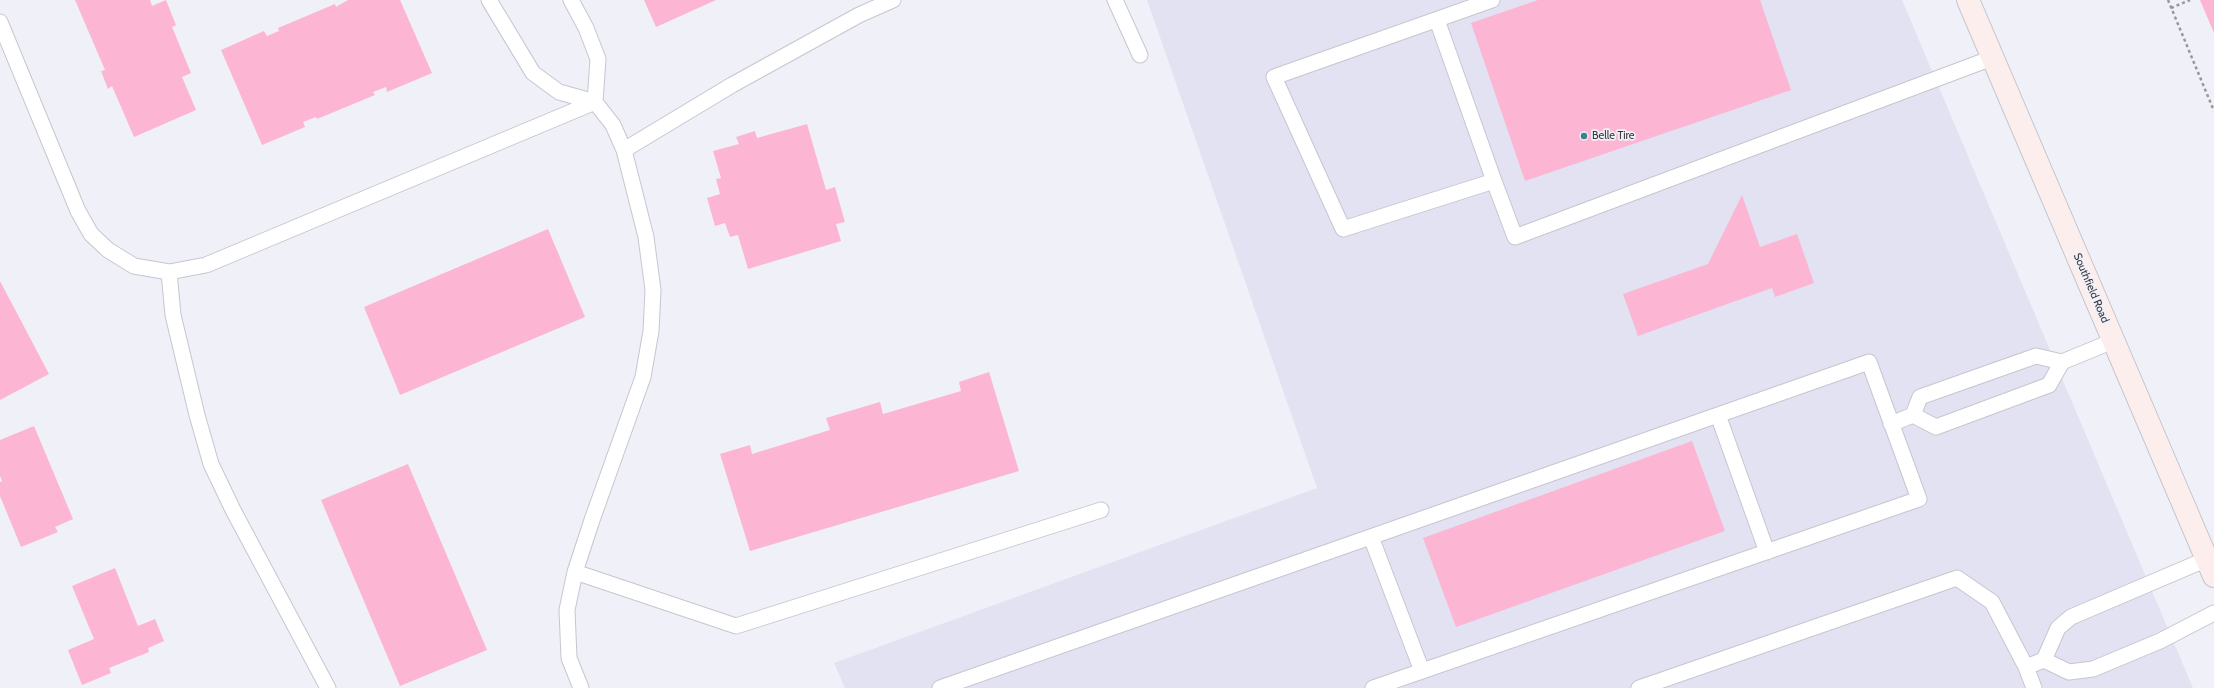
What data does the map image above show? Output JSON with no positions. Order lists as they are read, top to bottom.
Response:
{
  "streets": {
    "main road": ["Southfield Road"]
  },
  "places": ["Belle Tire"]
}
